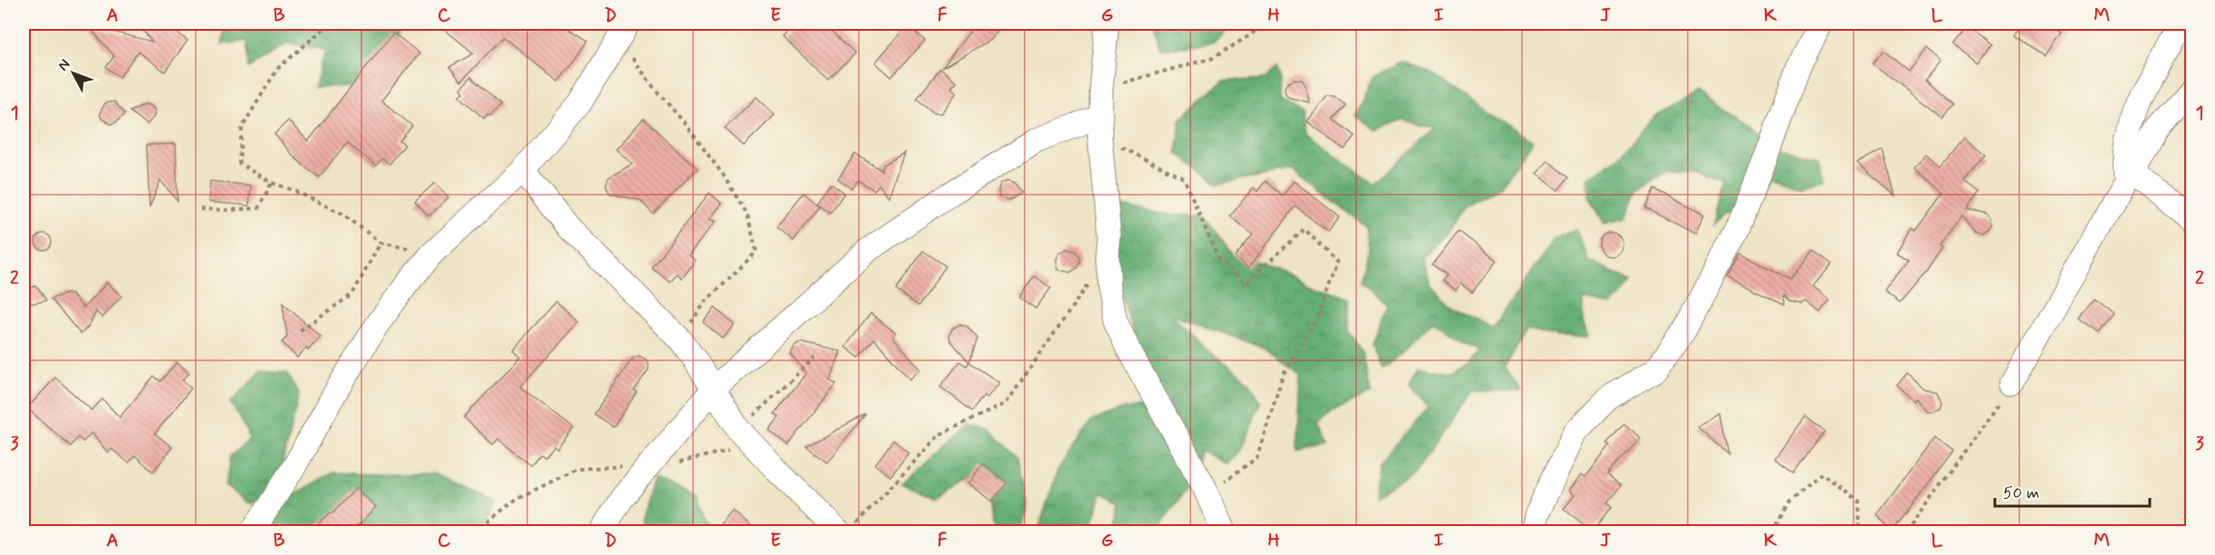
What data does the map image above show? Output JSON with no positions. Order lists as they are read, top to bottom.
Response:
{
  "scale_bar": "50 m",
  "north": "top left",
  "grid": {
    "columns": [
      "A",
      "B",
      "C",
      "D",
      "E",
      "F",
      "G",
      "H",
      "I",
      "J",
      "K",
      "L",
      "M"
    ],
    "rows": ["1", "2", "3"]
  }
}
